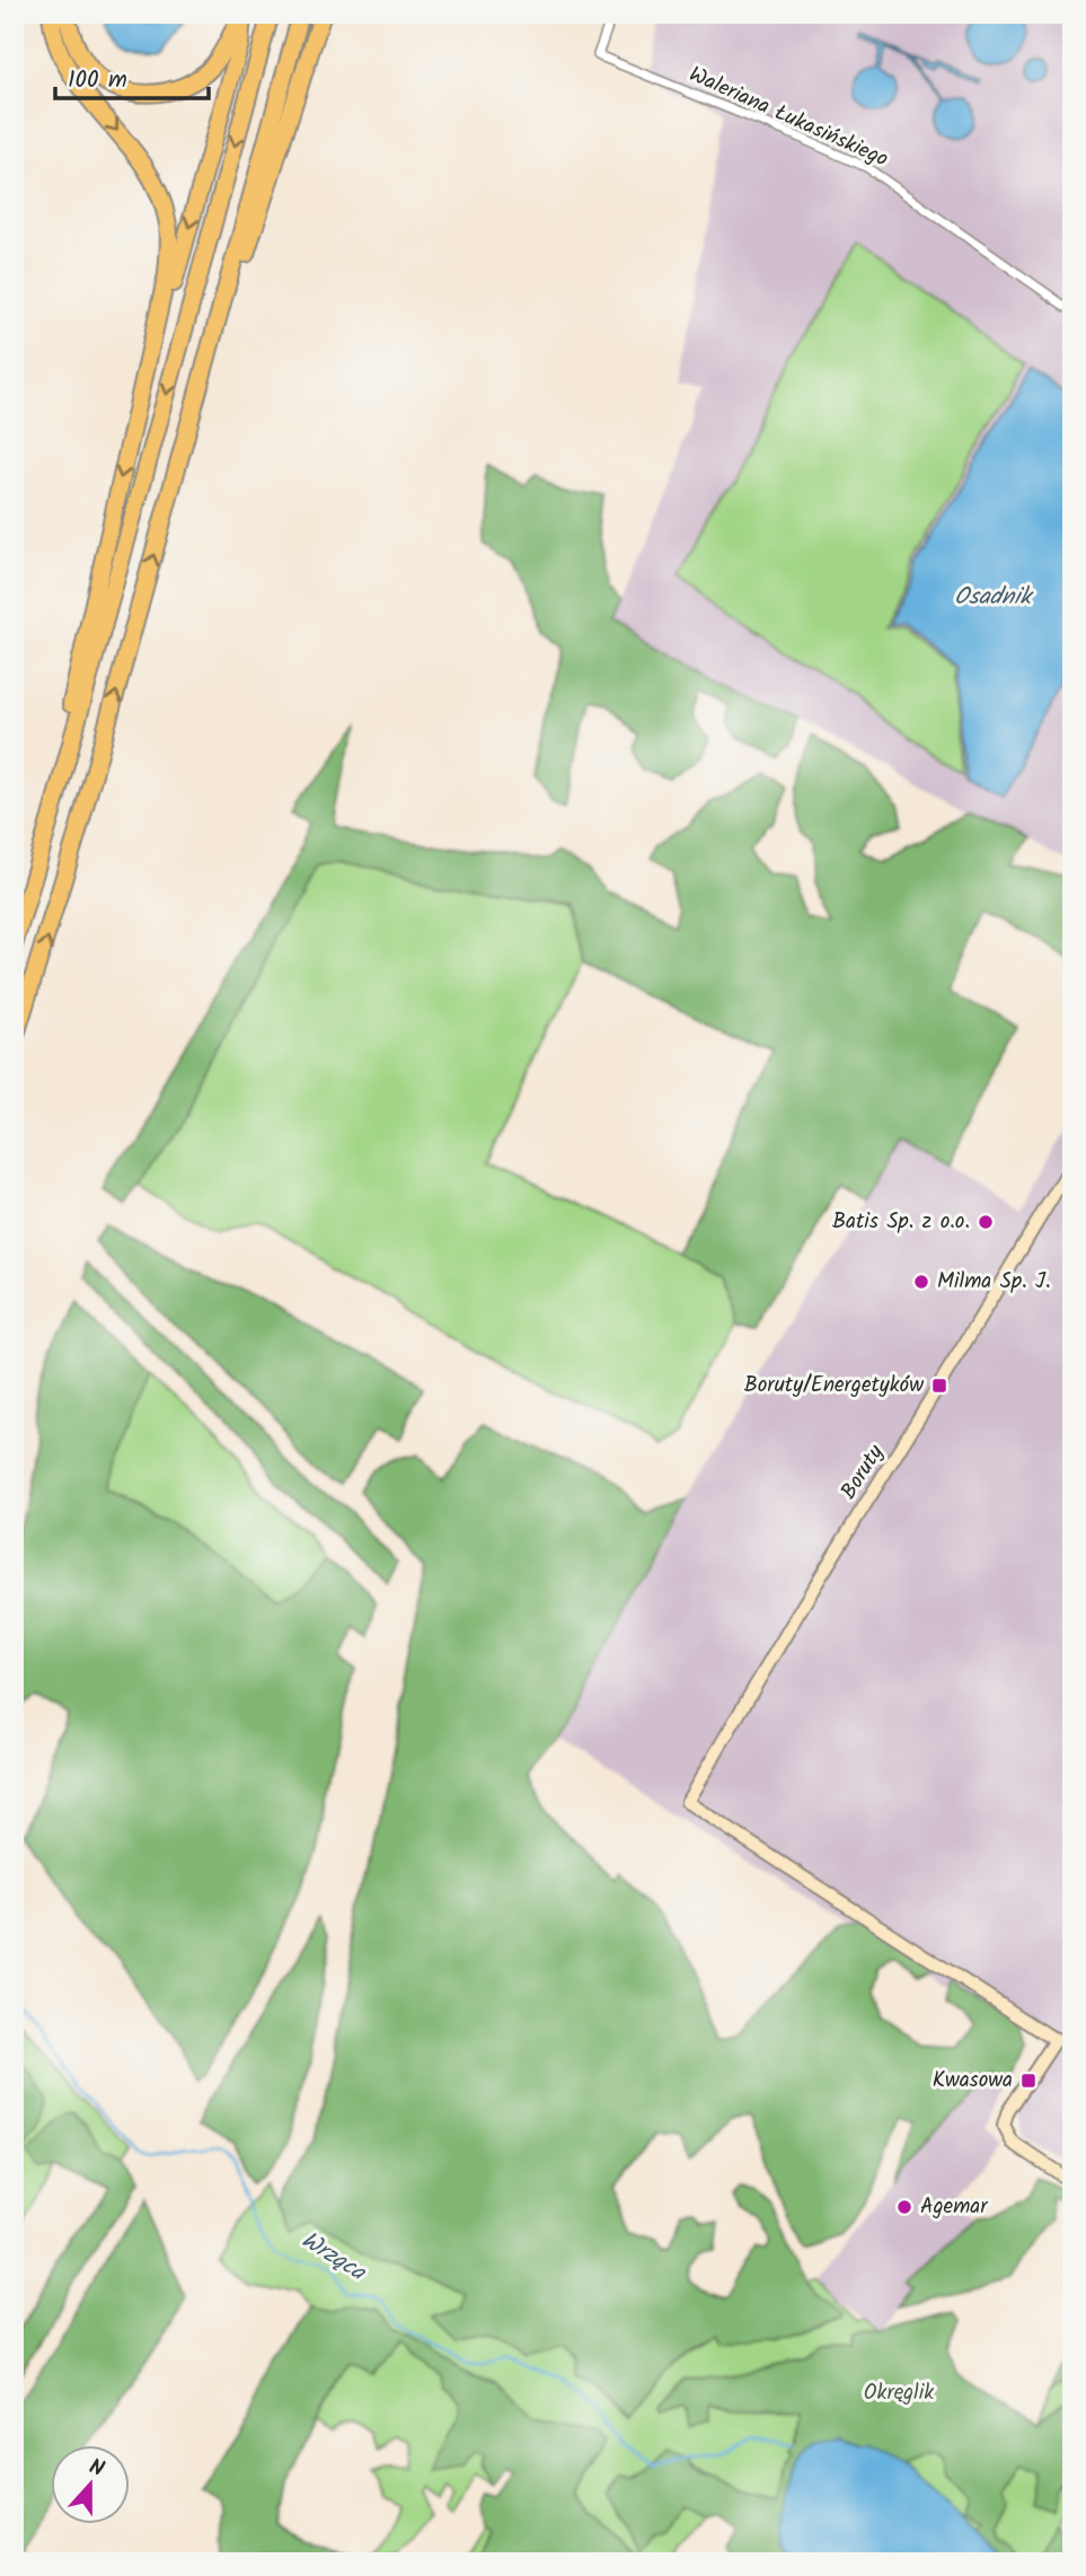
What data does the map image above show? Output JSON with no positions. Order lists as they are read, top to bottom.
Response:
{
  "streets": {
    "street": ["Waleriana Łukasińskiego", "Boruty"]
  },
  "water": ["Osadnik", "Wrząca"],
  "parks": ["Okręglik"],
  "places": {
    "other": ["Batis Sp. z o.o.", "Milma Sp. J.", "Agemar"],
    "transit": ["Boruty/Energetyków", "Kwasowa"]
  },
  "scale_bar": "100 m",
  "north": "top"
}
